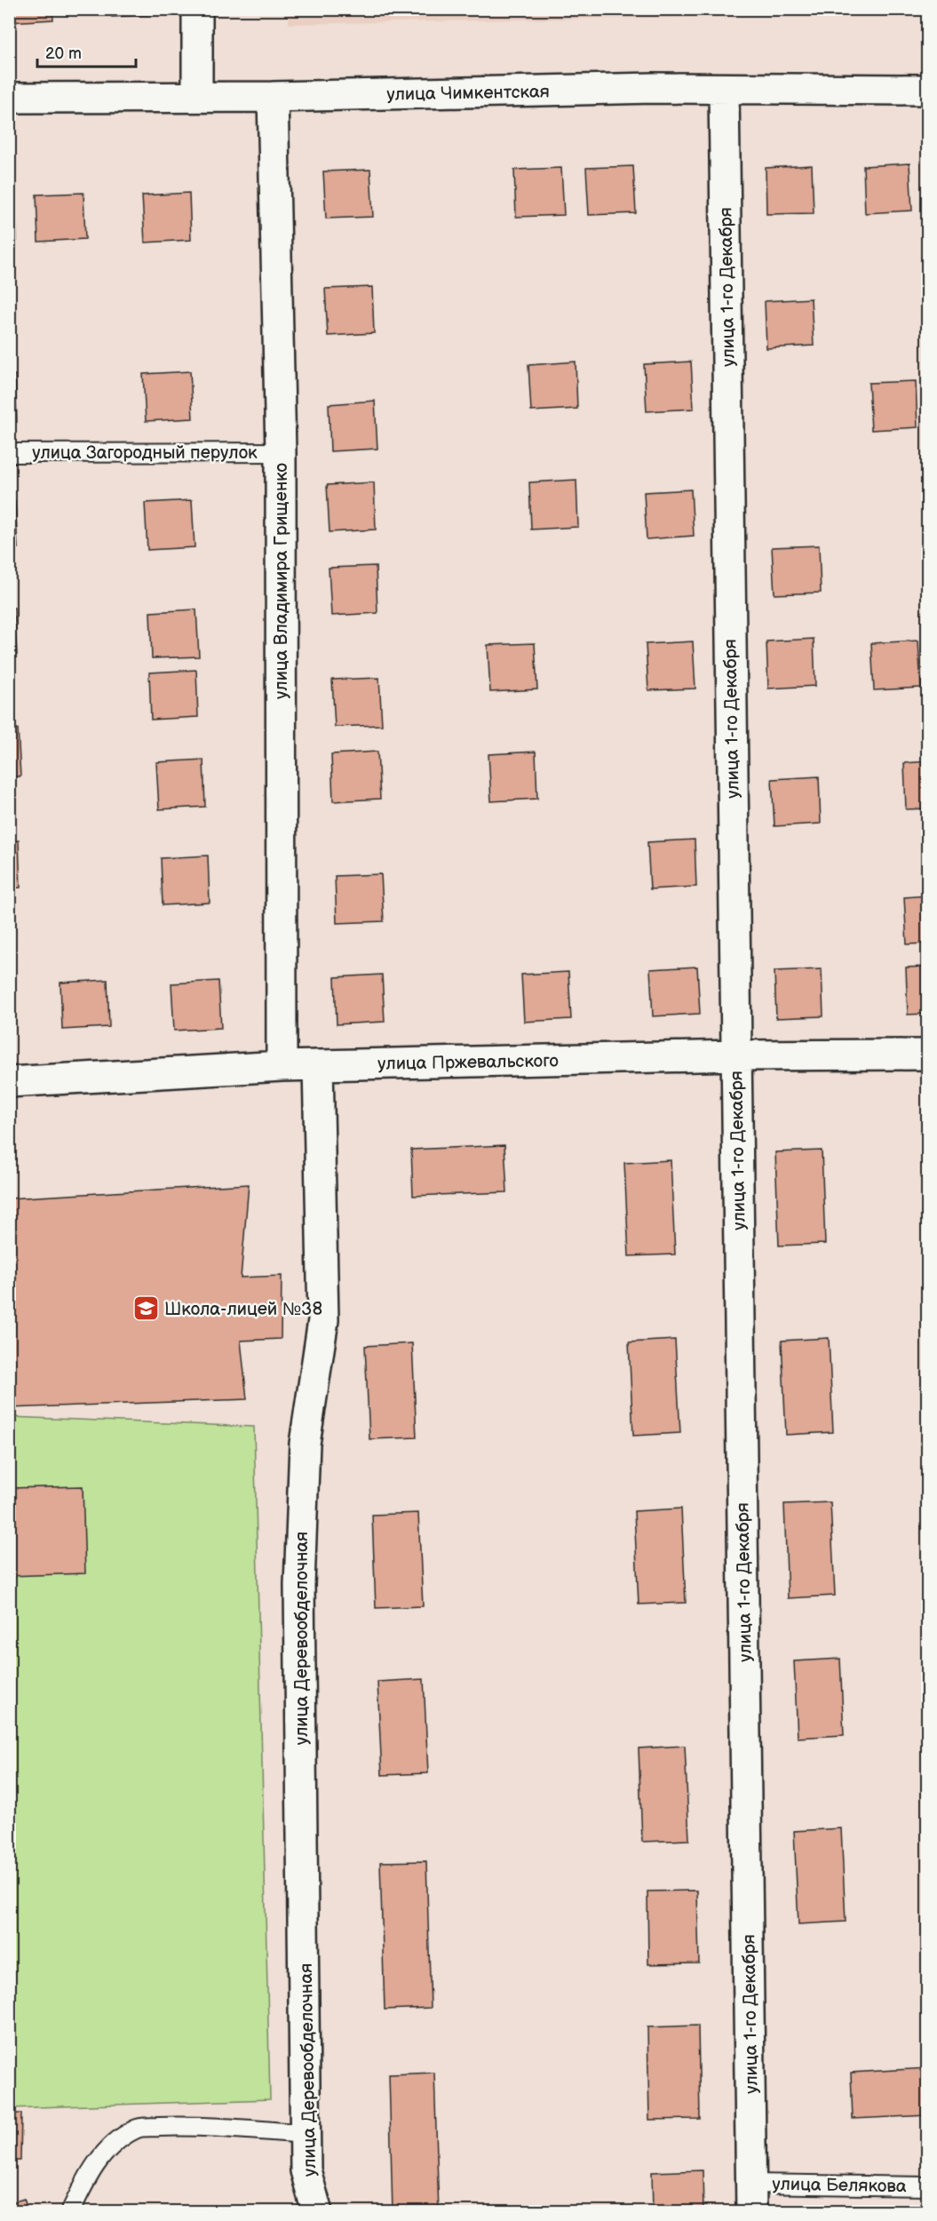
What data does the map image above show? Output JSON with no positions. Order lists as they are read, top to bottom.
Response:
{
  "streets": {
    "street": [
      "улица Чимкентская",
      "улица 1-го Декабря",
      "улица Владимира Грищенко",
      "улица Пржевальского",
      "улица Деревообделочная"
    ],
    "lane": ["улица Загородный перулок", "улица Белякова"]
  },
  "crossings": [
    ["улица Чимкентская", "улица 1-го Декабря"],
    ["улица Чимкентская", "улица Владимира Грищенко"],
    ["улица 1-го Декабря", "улица Пржевальского"],
    ["улица 1-го Декабря", "улица Белякова"],
    ["улица Загородный перулок", "улица Владимира Грищенко"],
    ["улица Владимира Грищенко", "улица Пржевальского"],
    ["улица Пржевальского", "улица Деревообделочная"]
  ],
  "places": {
    "school or university": ["Школа-лицей №38"]
  },
  "scale_bar": "20 m"
}
